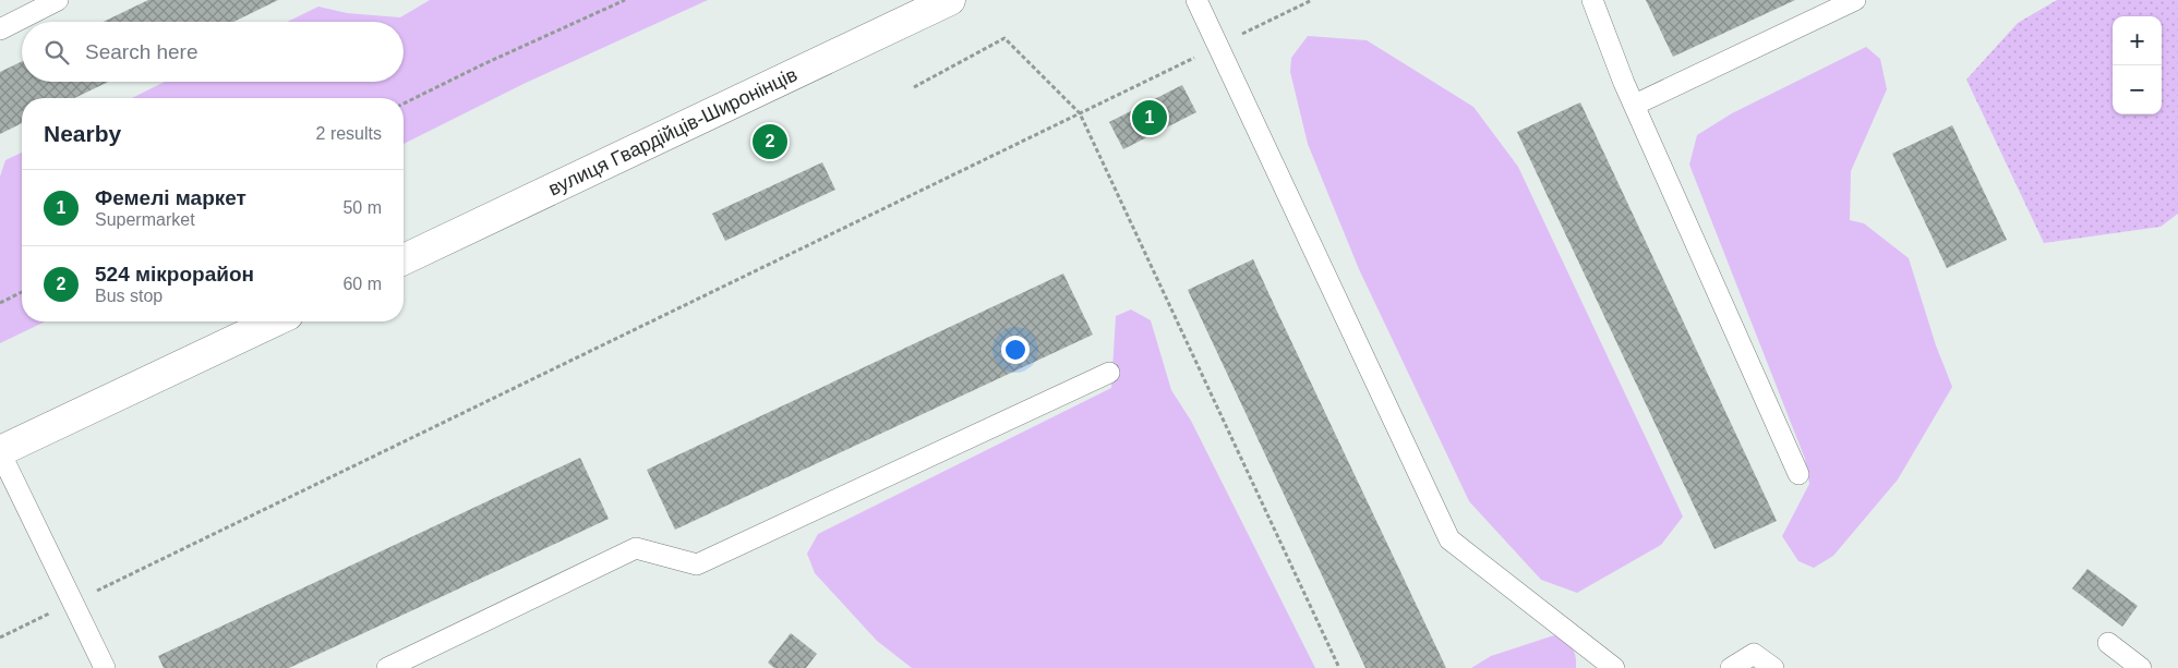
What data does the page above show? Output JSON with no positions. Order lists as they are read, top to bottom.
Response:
{
  "streets": {
    "main road": ["вулиця Гвардійців-Широнінців"]
  },
  "page": {
    "map_buttons": ["+", "−"],
    "search": "Search here",
    "pins": ["1", "2"],
    "heading": ["Nearby", "2 results"],
    "list": [
      {
        "mark": "1",
        "name": "Фемелі маркет",
        "note": "Supermarket",
        "value": "50 m"
      },
      {
        "mark": "2",
        "name": "524 мікрорайон",
        "note": "Bus stop",
        "value": "60 m"
      }
    ]
  }
}
